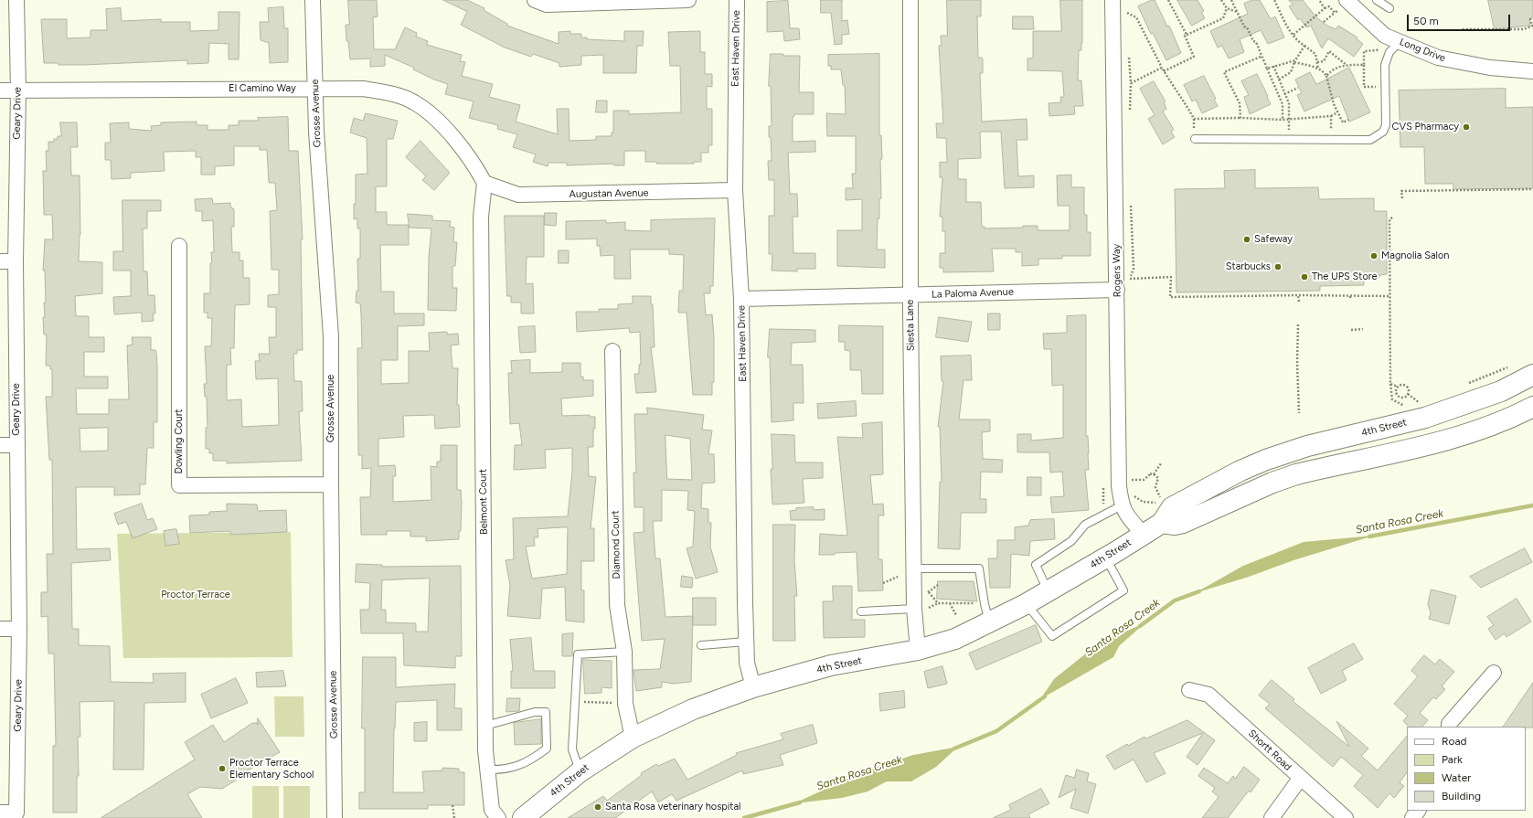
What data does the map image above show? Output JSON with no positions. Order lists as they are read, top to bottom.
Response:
{
  "streets": {
    "main road": ["4th Street"],
    "street": [
      "East Haven Drive",
      "Long Drive",
      "El Camino Way",
      "Geary Drive",
      "Grosse Avenue",
      "Augustan Avenue",
      "Rogers Way",
      "La Paloma Avenue",
      "Siesta Lane",
      "Dowling Court",
      "Belmont Court",
      "Diamond Court",
      "Shortt Road"
    ]
  },
  "crossings": [
    ["East Haven Drive", "Augustan Avenue"],
    ["East Haven Drive", "La Paloma Avenue"],
    ["East Haven Drive", "4th Street"],
    ["El Camino Way", "Geary Drive"],
    ["El Camino Way", "Grosse Avenue"],
    ["El Camino Way", "Augustan Avenue"],
    ["El Camino Way", "Belmont Court"],
    ["Grosse Avenue", "Dowling Court"],
    ["Augustan Avenue", "Belmont Court"],
    ["Rogers Way", "La Paloma Avenue"],
    ["Rogers Way", "4th Street"],
    ["La Paloma Avenue", "Siesta Lane"],
    ["Siesta Lane", "4th Street"],
    ["4th Street", "Diamond Court"]
  ],
  "water": ["Santa Rosa Creek"],
  "parks": ["Proctor Terrace"],
  "places": [
    "CVS Pharmacy",
    "Safeway",
    "Magnolia Salon",
    "Starbucks",
    "The UPS Store",
    "Proctor Terrace Elementary School",
    "Santa Rosa veterinary hospital"
  ],
  "legend": [
    "Road",
    "Park",
    "Water",
    "Building"
  ],
  "scale_bar": "50 m"
}
